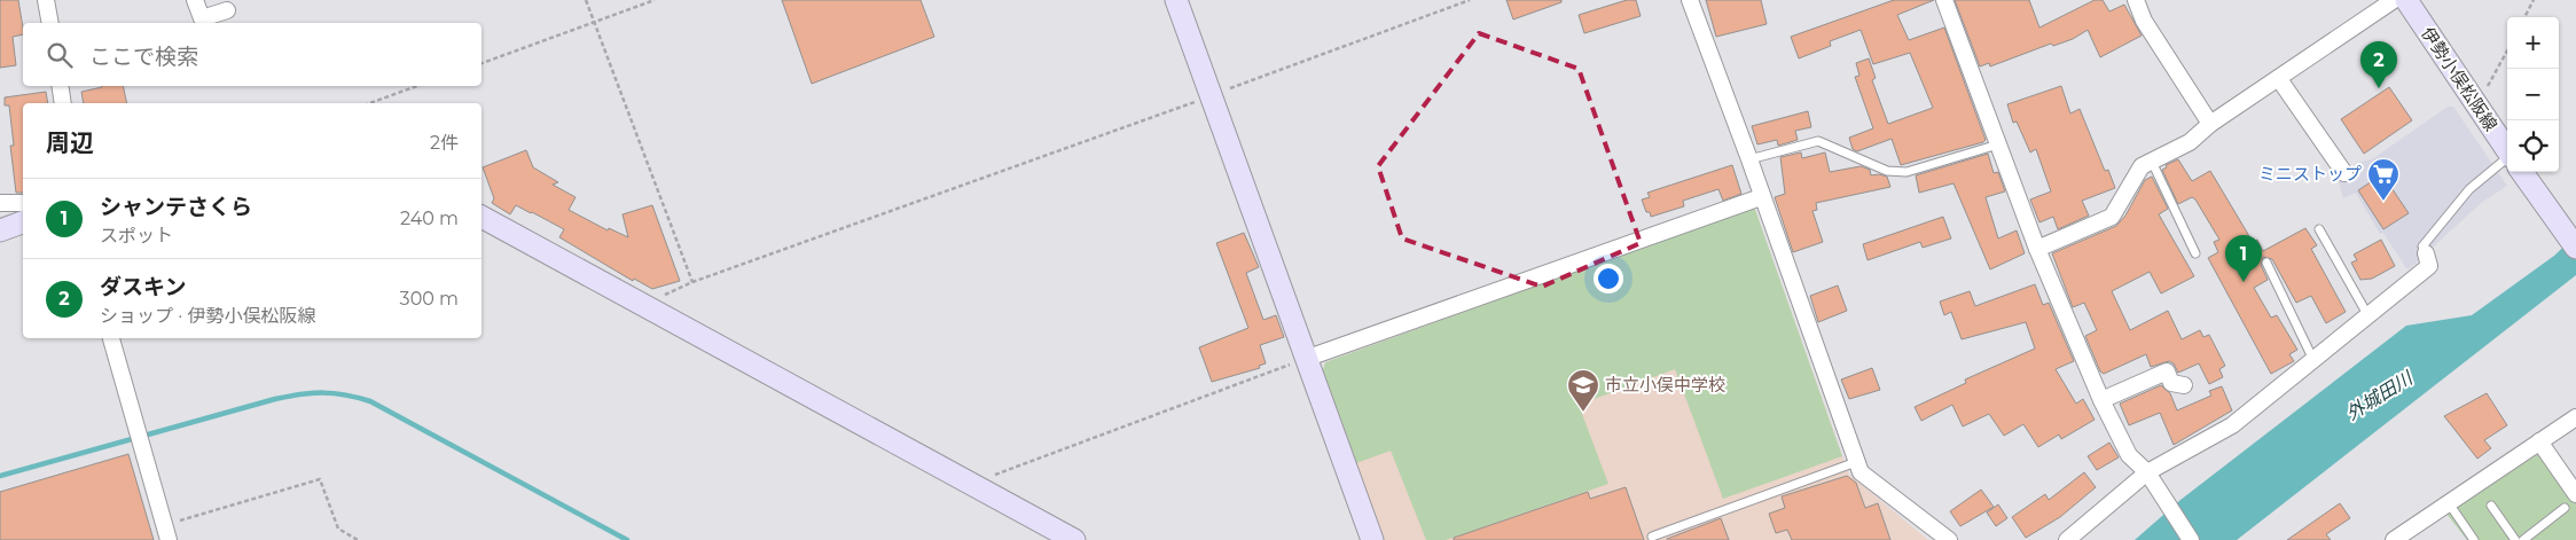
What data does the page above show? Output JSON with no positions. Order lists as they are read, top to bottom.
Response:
{
  "streets": {
    "street": ["伊勢小俣松阪線"]
  },
  "water": ["外城田川"],
  "places": {
    "supermarket": ["ミニストップ"],
    "school or university": ["市立小俣中学校"]
  },
  "page": {
    "map_buttons": ["+", "−"],
    "search": "ここで検索",
    "pins": ["2", "1"],
    "heading": ["周辺", "2件"],
    "list": [
      {
        "mark": "1",
        "name": "シャンテさくら",
        "note": "スポット",
        "value": "240 m"
      },
      {
        "mark": "2",
        "name": "ダスキン",
        "note": "ショップ · 伊勢小俣松阪線",
        "value": "300 m"
      }
    ]
  }
}
